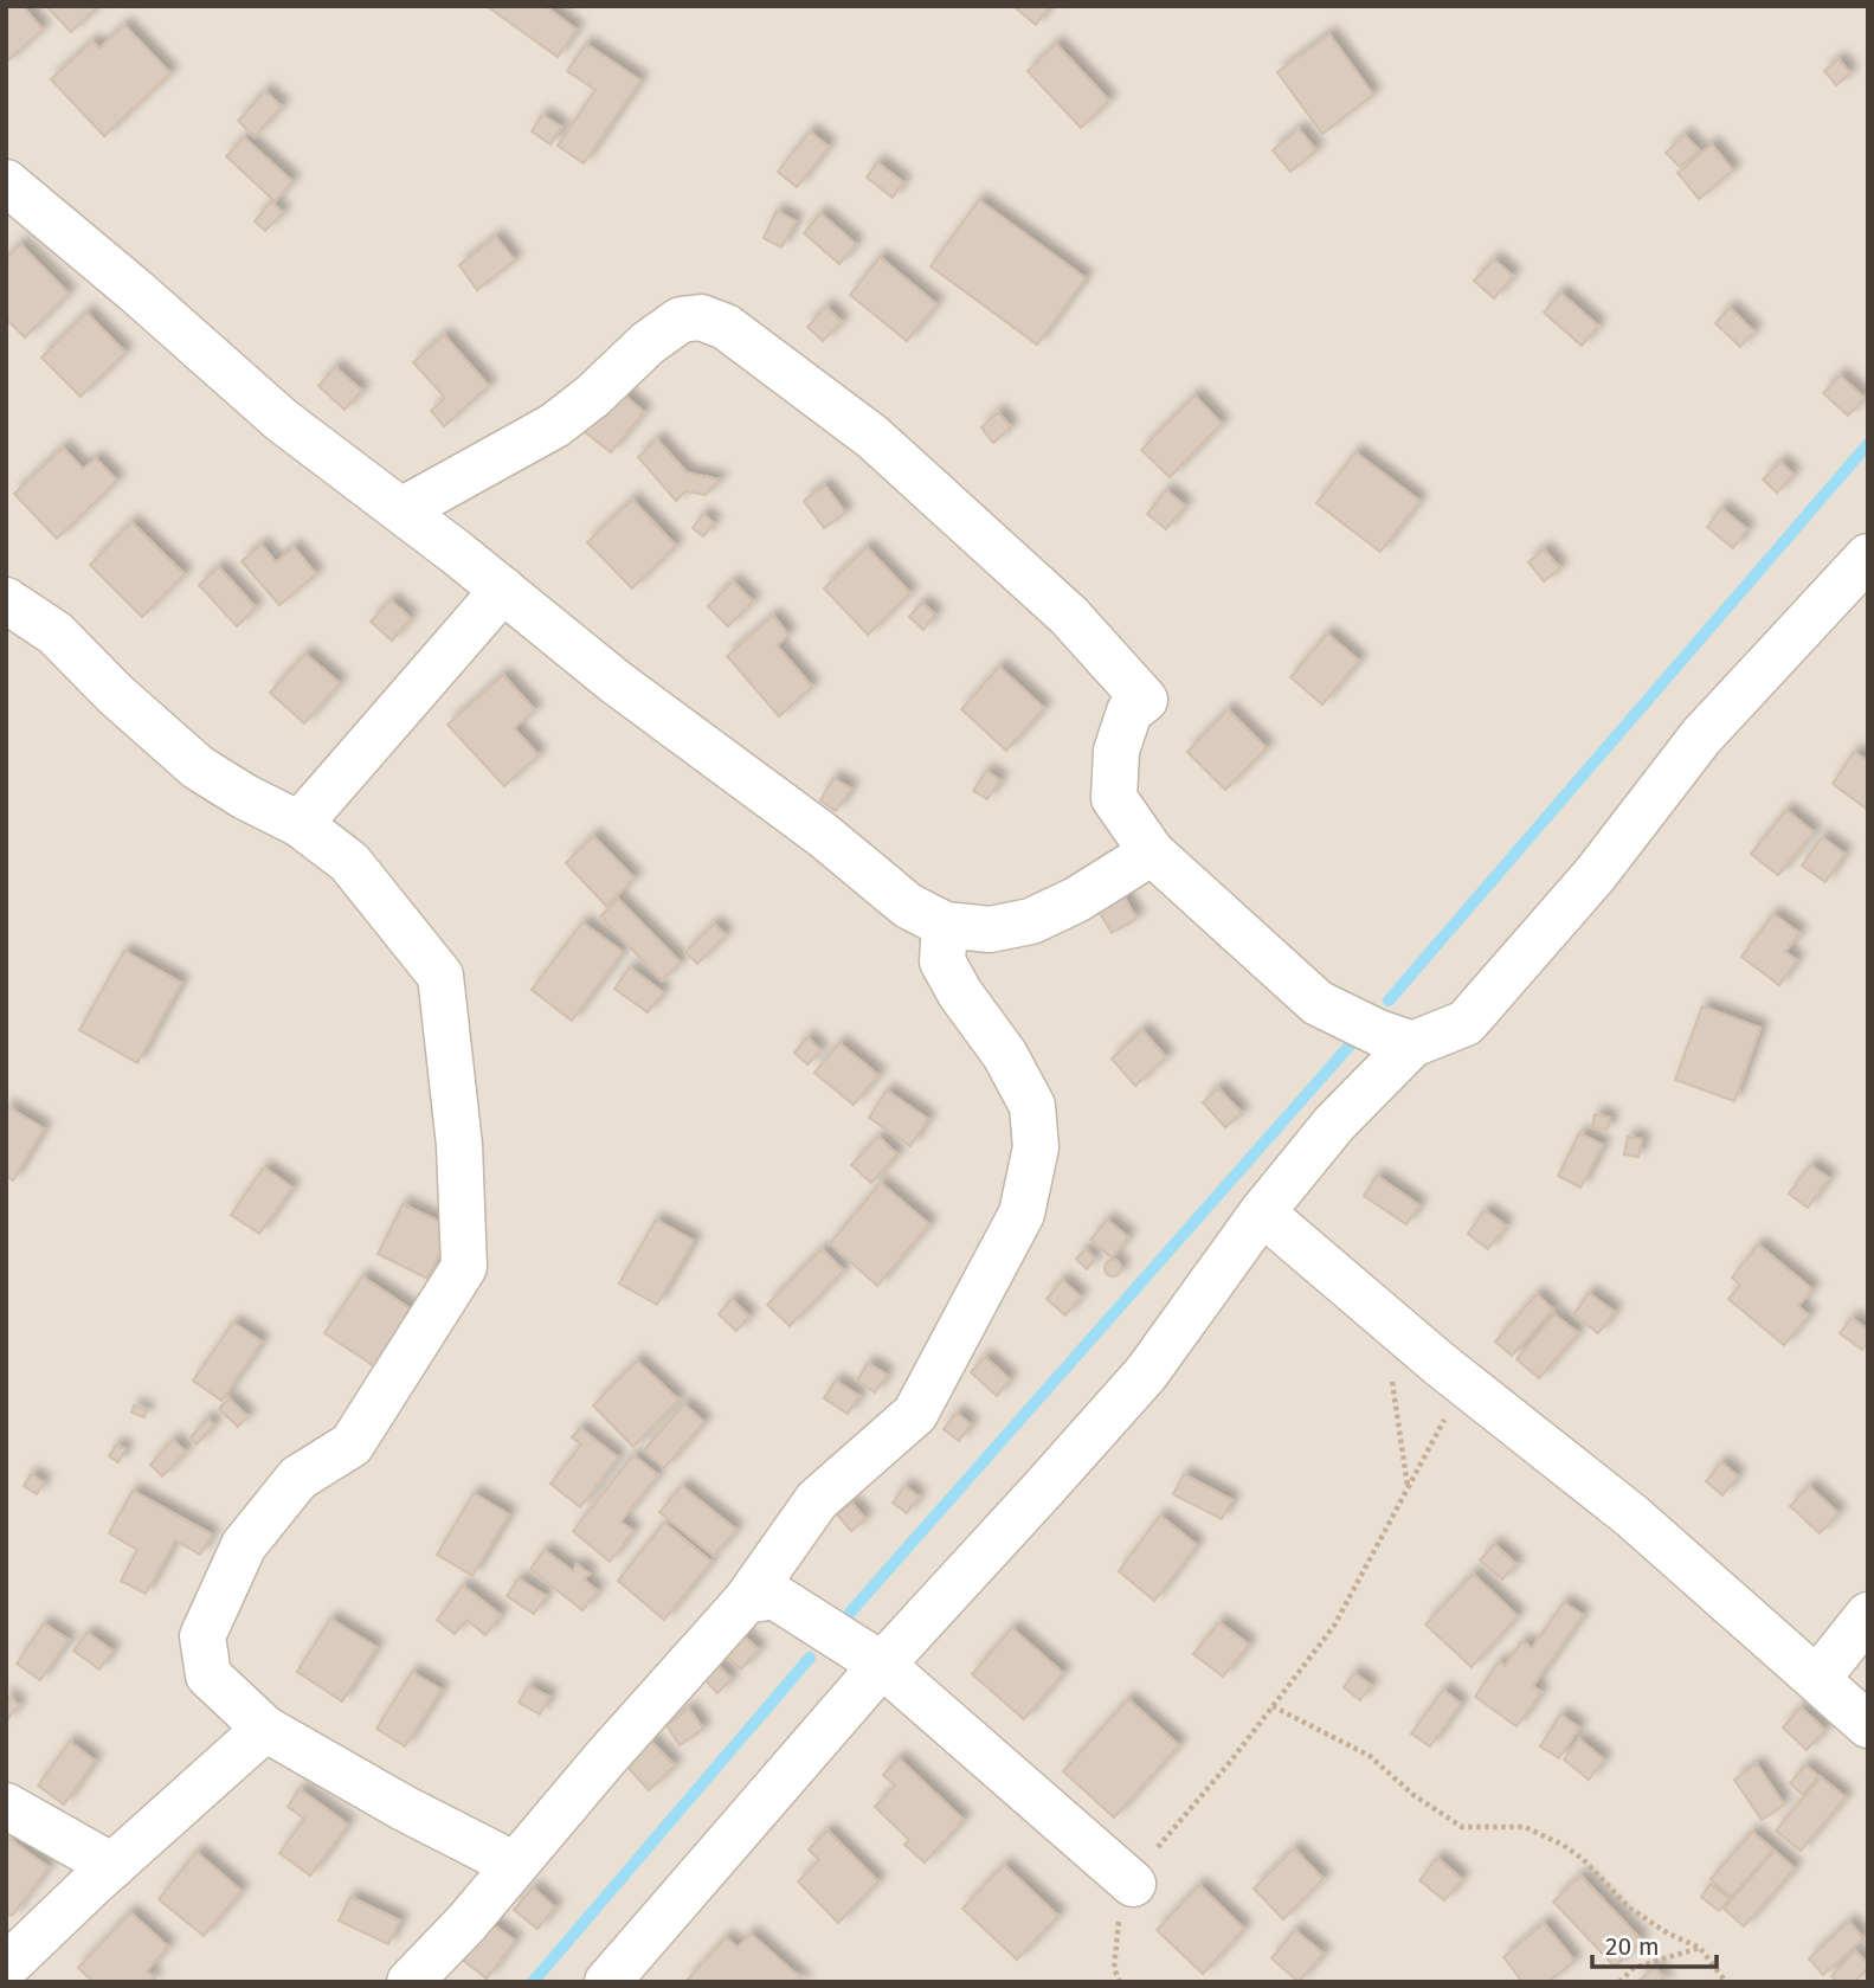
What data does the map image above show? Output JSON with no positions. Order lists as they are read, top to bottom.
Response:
{
  "scale_bar": "20 m"
}
